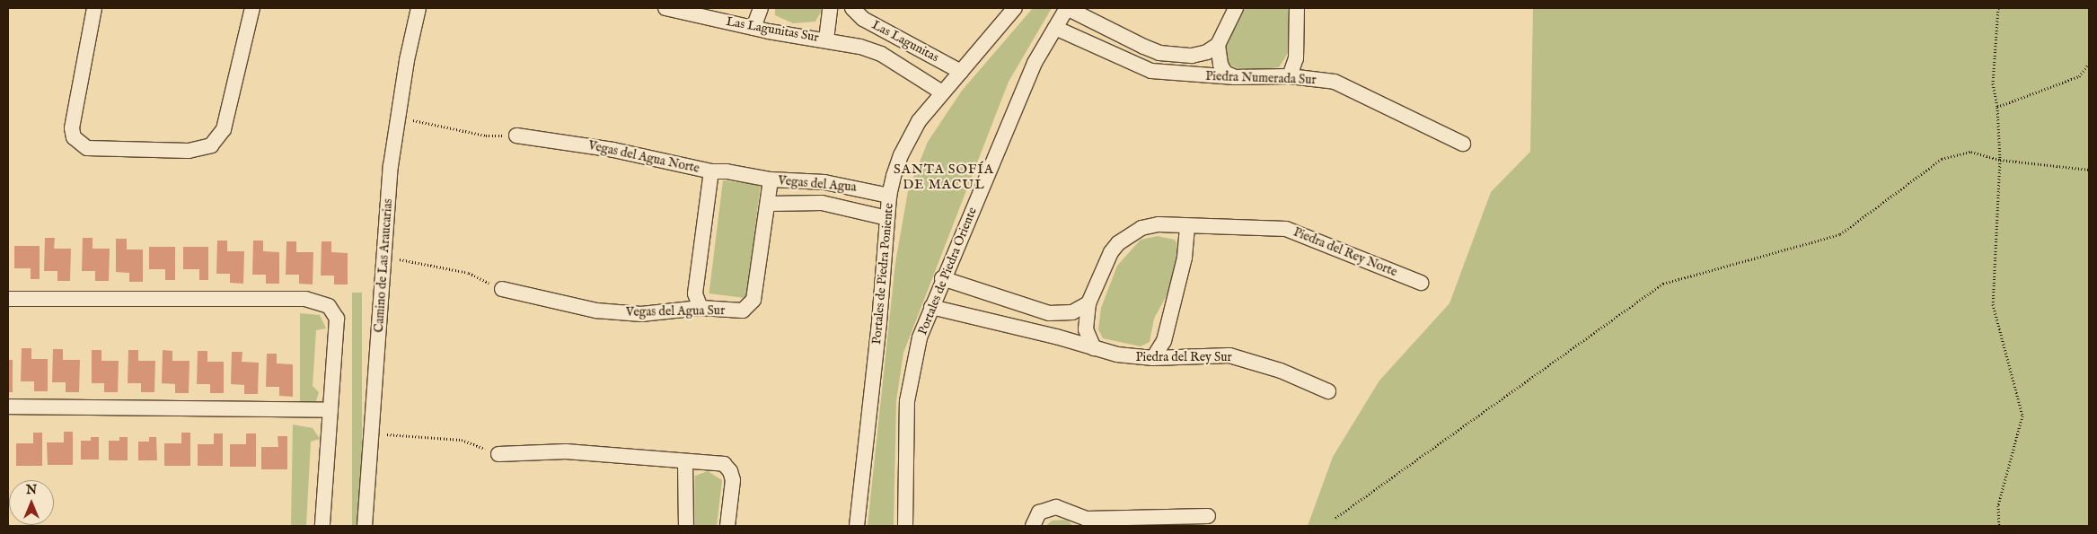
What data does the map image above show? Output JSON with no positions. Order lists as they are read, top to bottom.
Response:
{
  "streets": {
    "street": [
      "Las Lagunitas Sur",
      "Las Lagunitas",
      "Piedra Numerada Sur",
      "Vegas del Agua Norte",
      "Vegas del Agua",
      "Piedra del Rey Norte",
      "Camino de Las Araucarias",
      "Portales de Piedra Oriente",
      "Portales de Piedra Poniente",
      "Vegas del Agua Sur",
      "Piedra del Rey Sur"
    ]
  },
  "crossings": [
    ["Las Lagunitas Sur", "Las Lagunitas"],
    ["Las Lagunitas", "Portales de Piedra Poniente"],
    ["Piedra Numerada Sur", "Portales de Piedra Oriente"],
    ["Vegas del Agua Norte", "Vegas del Agua"],
    ["Vegas del Agua", "Portales de Piedra Poniente"],
    ["Vegas del Agua", "Vegas del Agua Sur"],
    ["Piedra del Rey Norte", "Piedra del Rey Sur"],
    ["Portales de Piedra Oriente", "Piedra del Rey Sur"]
  ],
  "districts": ["SANTA SOFÍA DE MACUL"],
  "north": "top"
}
